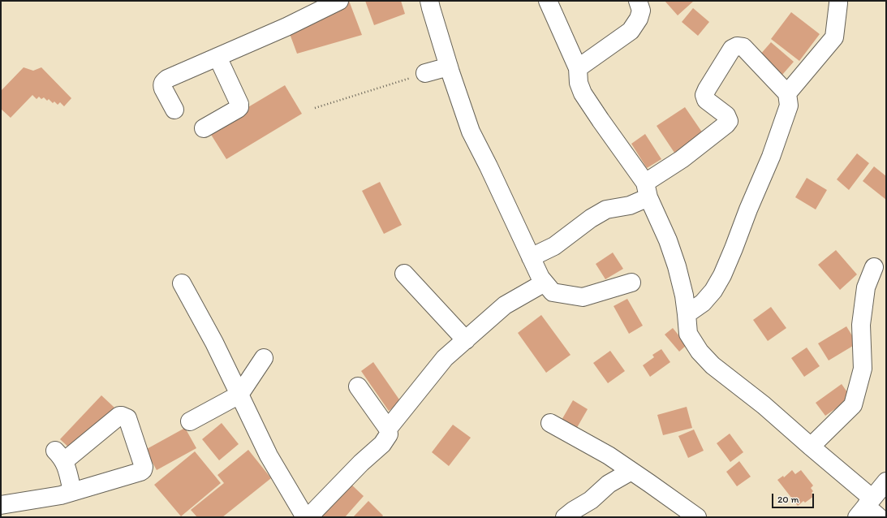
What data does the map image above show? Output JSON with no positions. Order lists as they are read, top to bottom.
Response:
{
  "scale_bar": "20 m"
}
